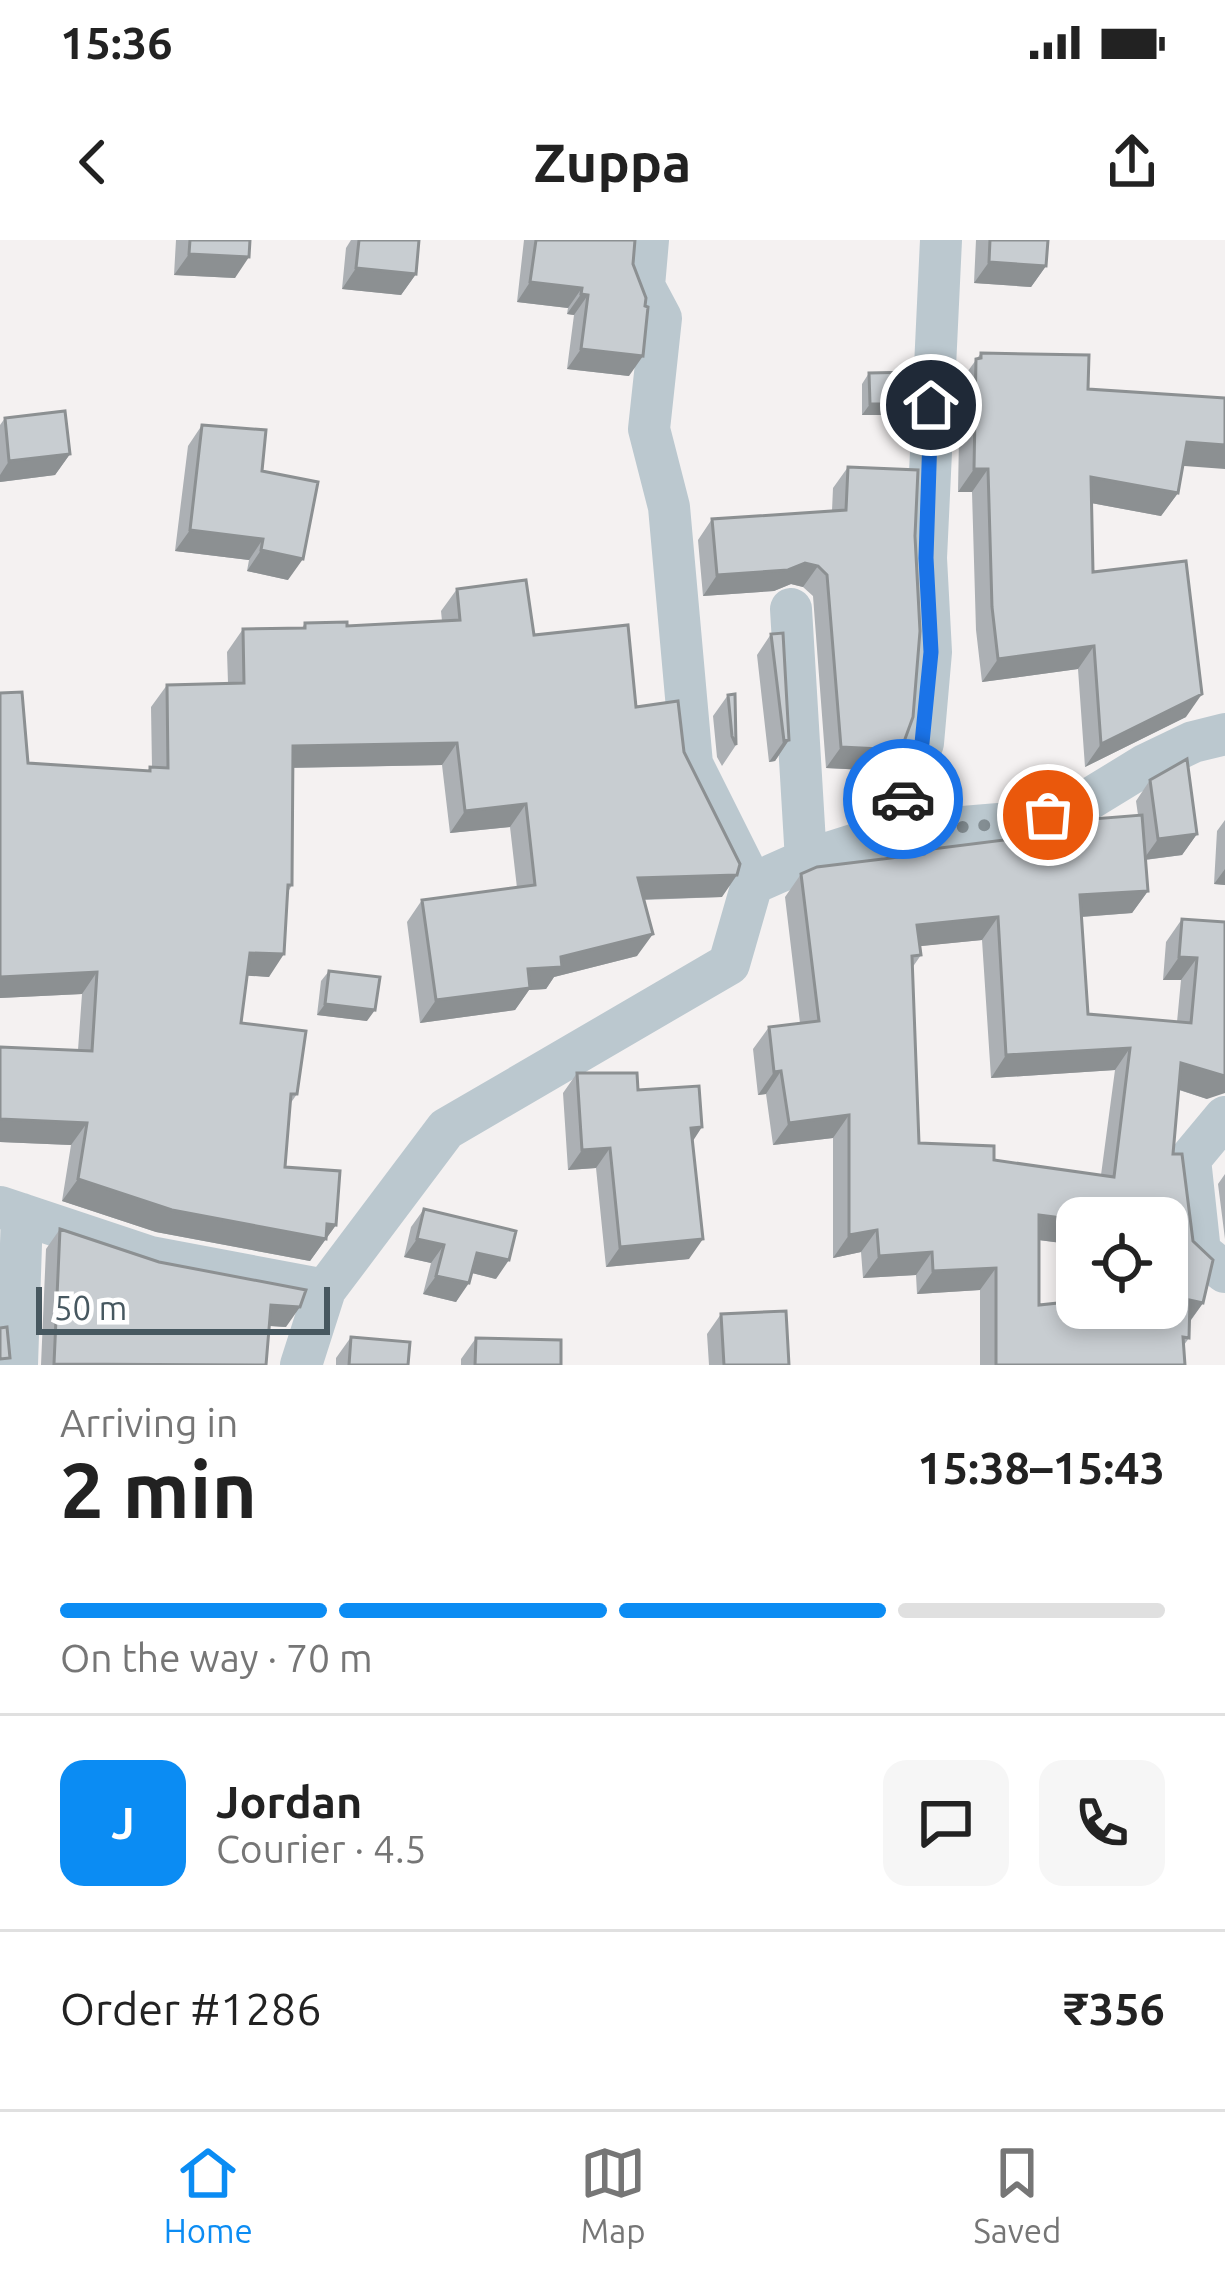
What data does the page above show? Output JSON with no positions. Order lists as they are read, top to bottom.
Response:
{
  "scale_bar": "50 m",
  "page": {
    "status": "15:36",
    "header": "Zuppa",
    "scale": "50 m",
    "heading": ["2 min", "Arriving in", "15:38–15:43"],
    "panel": [
      "Jordan",
      "Courier · 4.5",
      "Order #1286",
      "₹356"
    ],
    "bar": "On the way · 70 m",
    "round": "J",
    "tabs": ["Home", "Map", "Saved"]
  }
}
